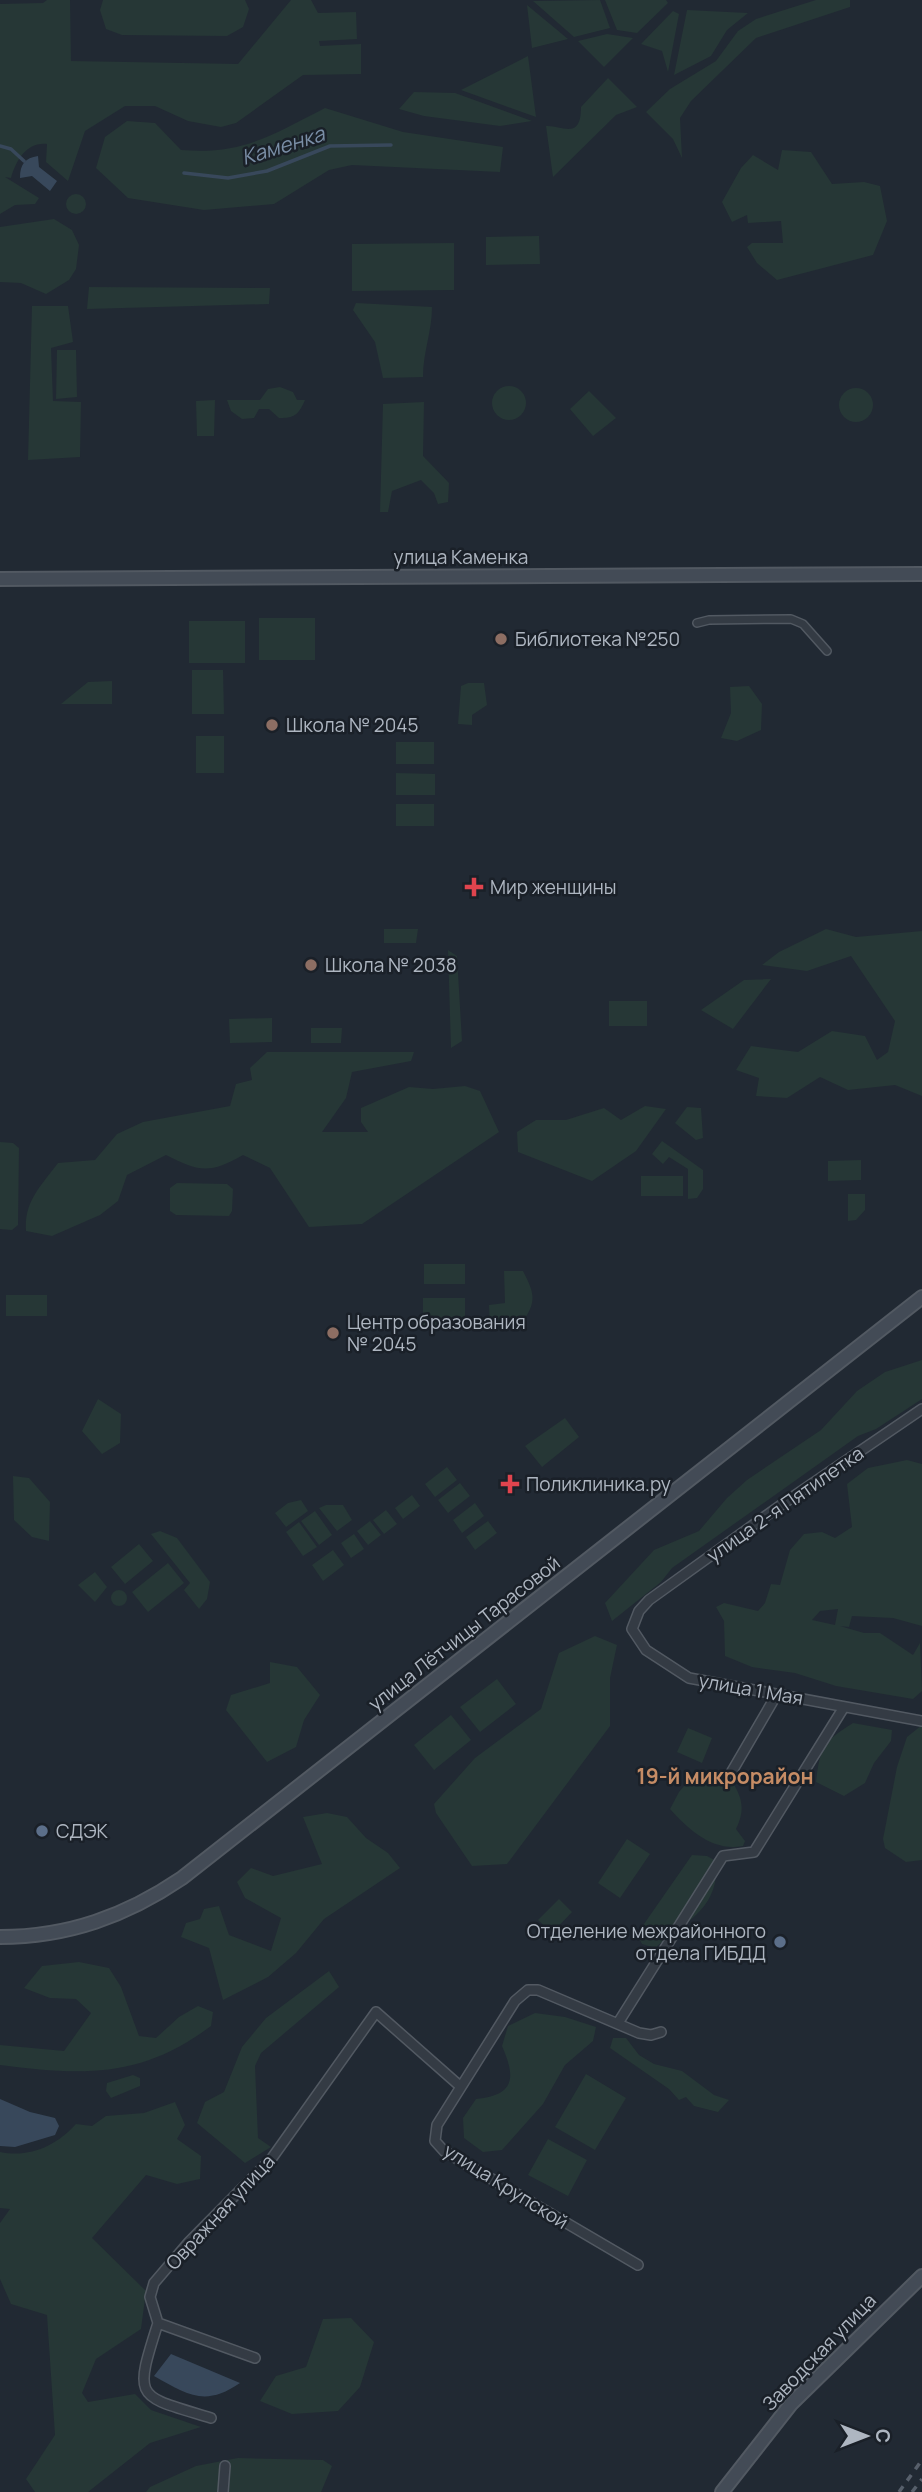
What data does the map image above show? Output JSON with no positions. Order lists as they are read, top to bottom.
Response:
{
  "streets": {
    "main road": ["улица Каменка", "улица Лётчицы Тарасовой", "Заводская улица"],
    "street": [
      "улица 2-я Пятилетка",
      "улица 1 Мая",
      "улица Крупской",
      "Овражная улица"
    ]
  },
  "crossings": [
    ["улица 2-я Пятилетка", "улица 1 Мая"],
    ["улица Крупской", "Овражная улица"]
  ],
  "districts": ["19-й микрорайон"],
  "water": ["Каменка"],
  "places": {
    "other": [
      "Библиотека №250",
      "Школа № 2045",
      "Школа № 2038",
      "Центр образования № 2045",
      "СДЭК",
      "Отделение межрайонного отдела ГИБДД"
    ],
    "health": ["Мир женщины", "Поликлиника.ру"]
  },
  "north": "right"
}
